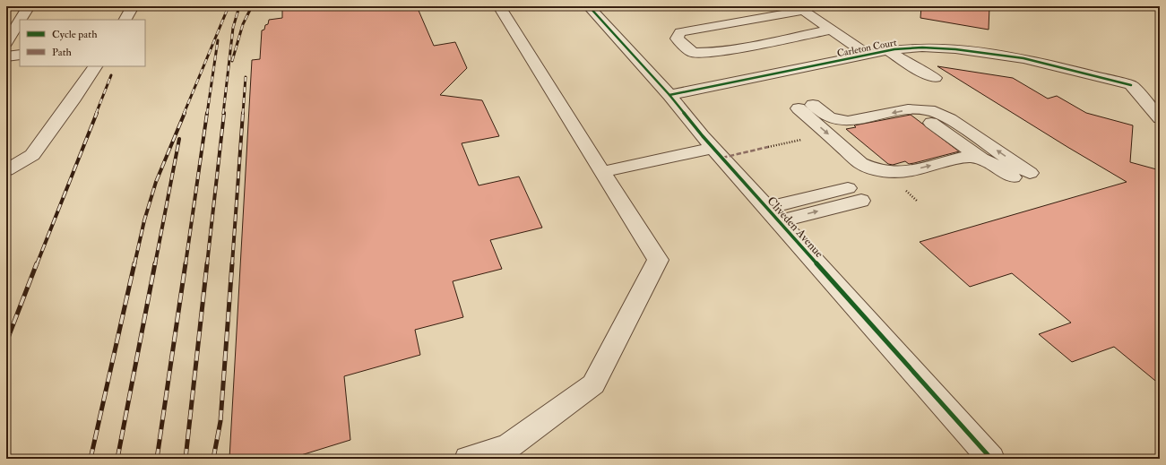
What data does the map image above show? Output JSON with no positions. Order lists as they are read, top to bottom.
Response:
{
  "streets": {
    "street": ["Carleton Court", "Cliveden Avenue"]
  },
  "crossings": [
    ["Carleton Court", "Cliveden Avenue"]
  ],
  "legend": ["Cycle path", "Path"]
}
